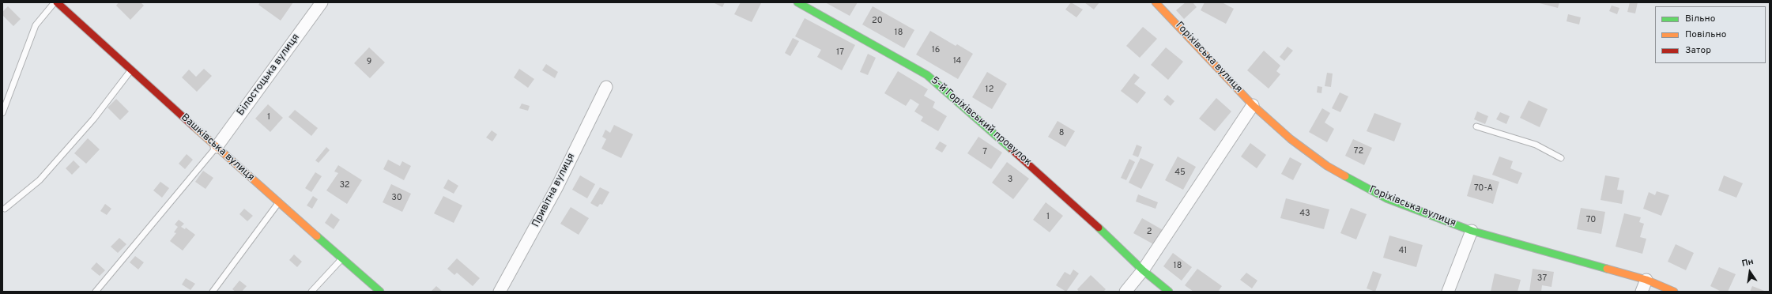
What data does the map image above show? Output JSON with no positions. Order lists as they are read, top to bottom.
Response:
{
  "streets": {
    "street": [
      "Горіхівська вулиця",
      "Білостоцька вулиця",
      "5-й Горіхівський провулок",
      "Вашківська вулиця",
      "Привітна вулиця"
    ]
  },
  "crossings": [
    ["Білостоцька вулиця", "Вашківська вулиця"]
  ],
  "house_numbers": [
    "20",
    "18",
    "16",
    "17",
    "14",
    "9",
    "12",
    "1",
    "8",
    "72",
    "7",
    "45",
    "3",
    "32",
    "70-А",
    "30",
    "43",
    "1",
    "70",
    "2",
    "41",
    "18",
    "37"
  ],
  "legend": ["Вільно", "Повільно", "Затор"],
  "north": "top"
}
